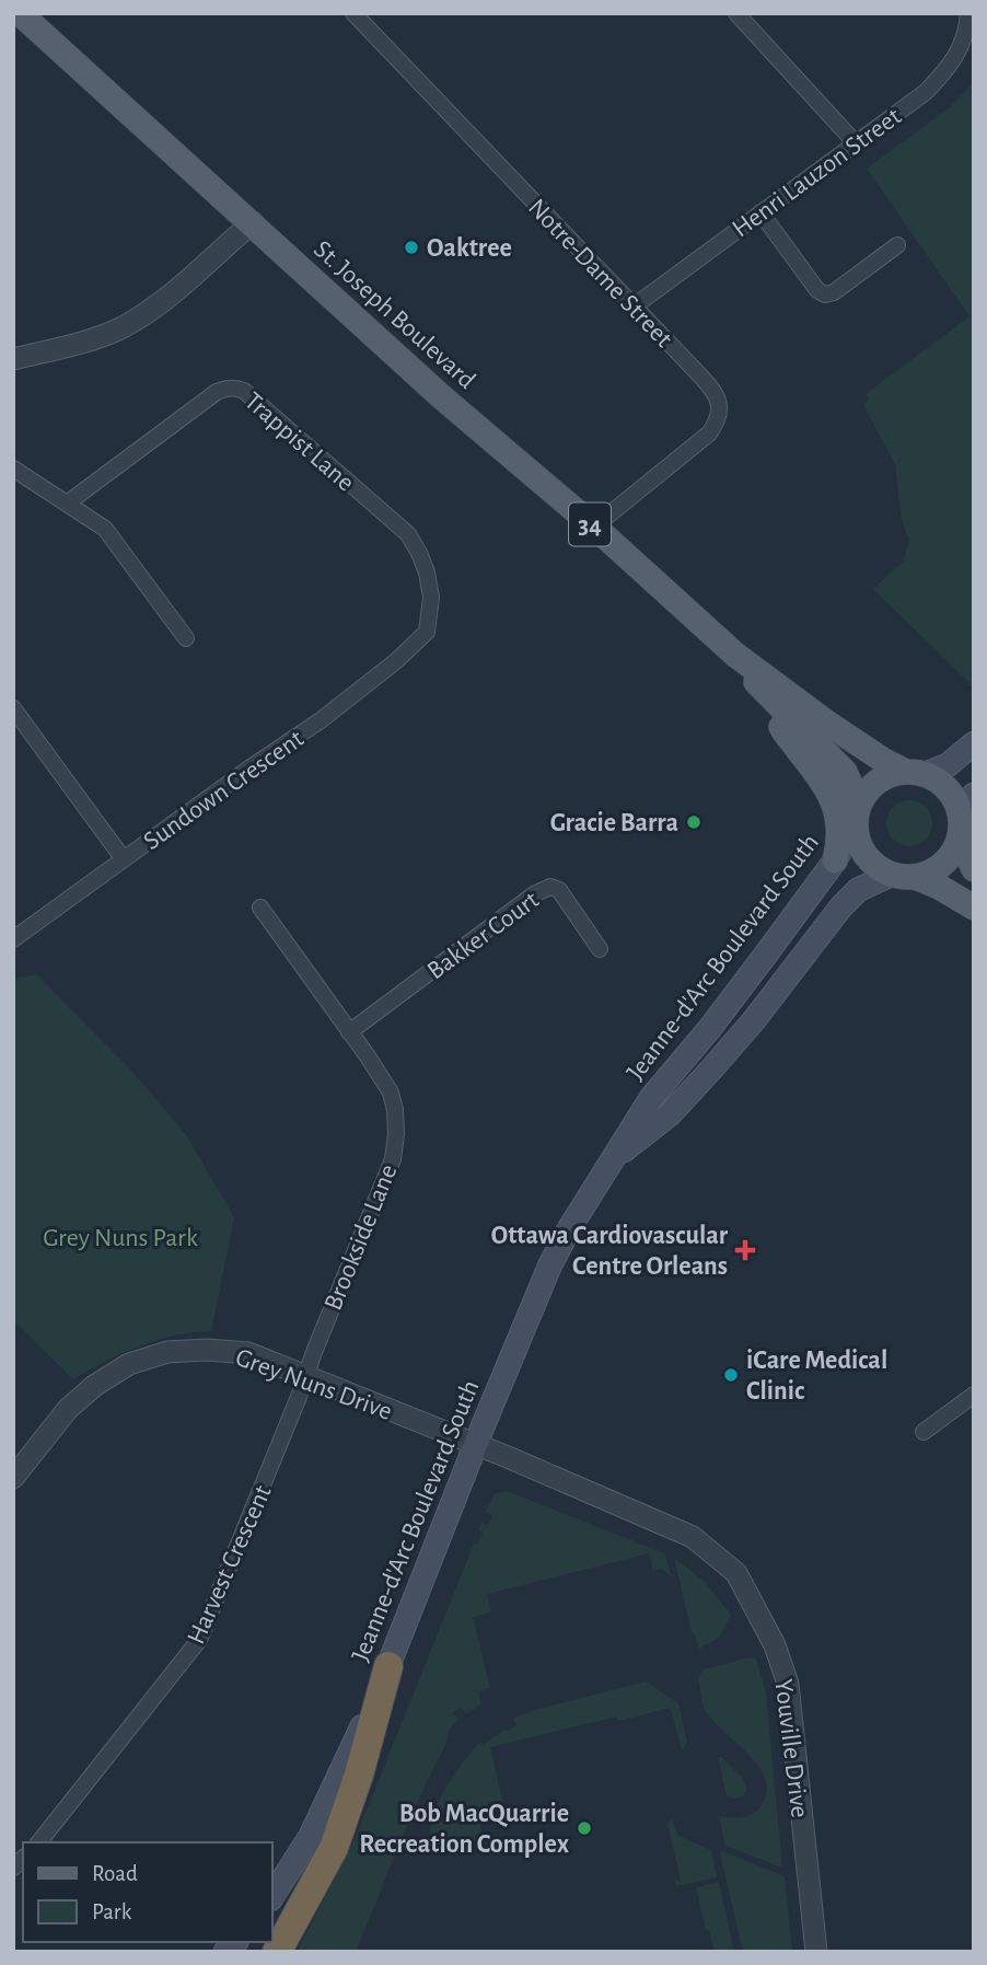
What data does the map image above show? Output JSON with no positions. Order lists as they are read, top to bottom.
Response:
{
  "streets": {
    "main road": ["St. Joseph Boulevard", "34", "Jeanne-d'Arc Boulevard South"],
    "street": [
      "Henri Lauzon Street",
      "Notre-Dame Street",
      "Trappist Lane",
      "Sundown Crescent",
      "Bakker Court",
      "Brookside Lane",
      "Grey Nuns Drive",
      "Harvest Crescent",
      "Youville Drive"
    ]
  },
  "crossings": [
    ["Henri Lauzon Street", "Notre-Dame Street"],
    ["Notre-Dame Street", "St. Joseph Boulevard"],
    ["St. Joseph Boulevard", "34"],
    ["St. Joseph Boulevard", "Jeanne-d'Arc Boulevard South"],
    ["Trappist Lane", "Sundown Crescent"],
    ["34", "Jeanne-d'Arc Boulevard South"],
    ["Bakker Court", "Brookside Lane"],
    ["Jeanne-d'Arc Boulevard South", "Grey Nuns Drive"],
    ["Jeanne-d'Arc Boulevard South", "Youville Drive"],
    ["Brookside Lane", "Grey Nuns Drive"],
    ["Brookside Lane", "Harvest Crescent"],
    ["Grey Nuns Drive", "Harvest Crescent"],
    ["Grey Nuns Drive", "Youville Drive"]
  ],
  "parks": ["Grey Nuns Park"],
  "places": {
    "other": [
      "Oaktree",
      "Gracie Barra",
      "iCare Medical Clinic",
      "Bob MacQuarrie Recreation Complex"
    ],
    "health": ["Ottawa Cardiovascular Centre Orleans"]
  },
  "legend": ["Road", "Park"]
}
